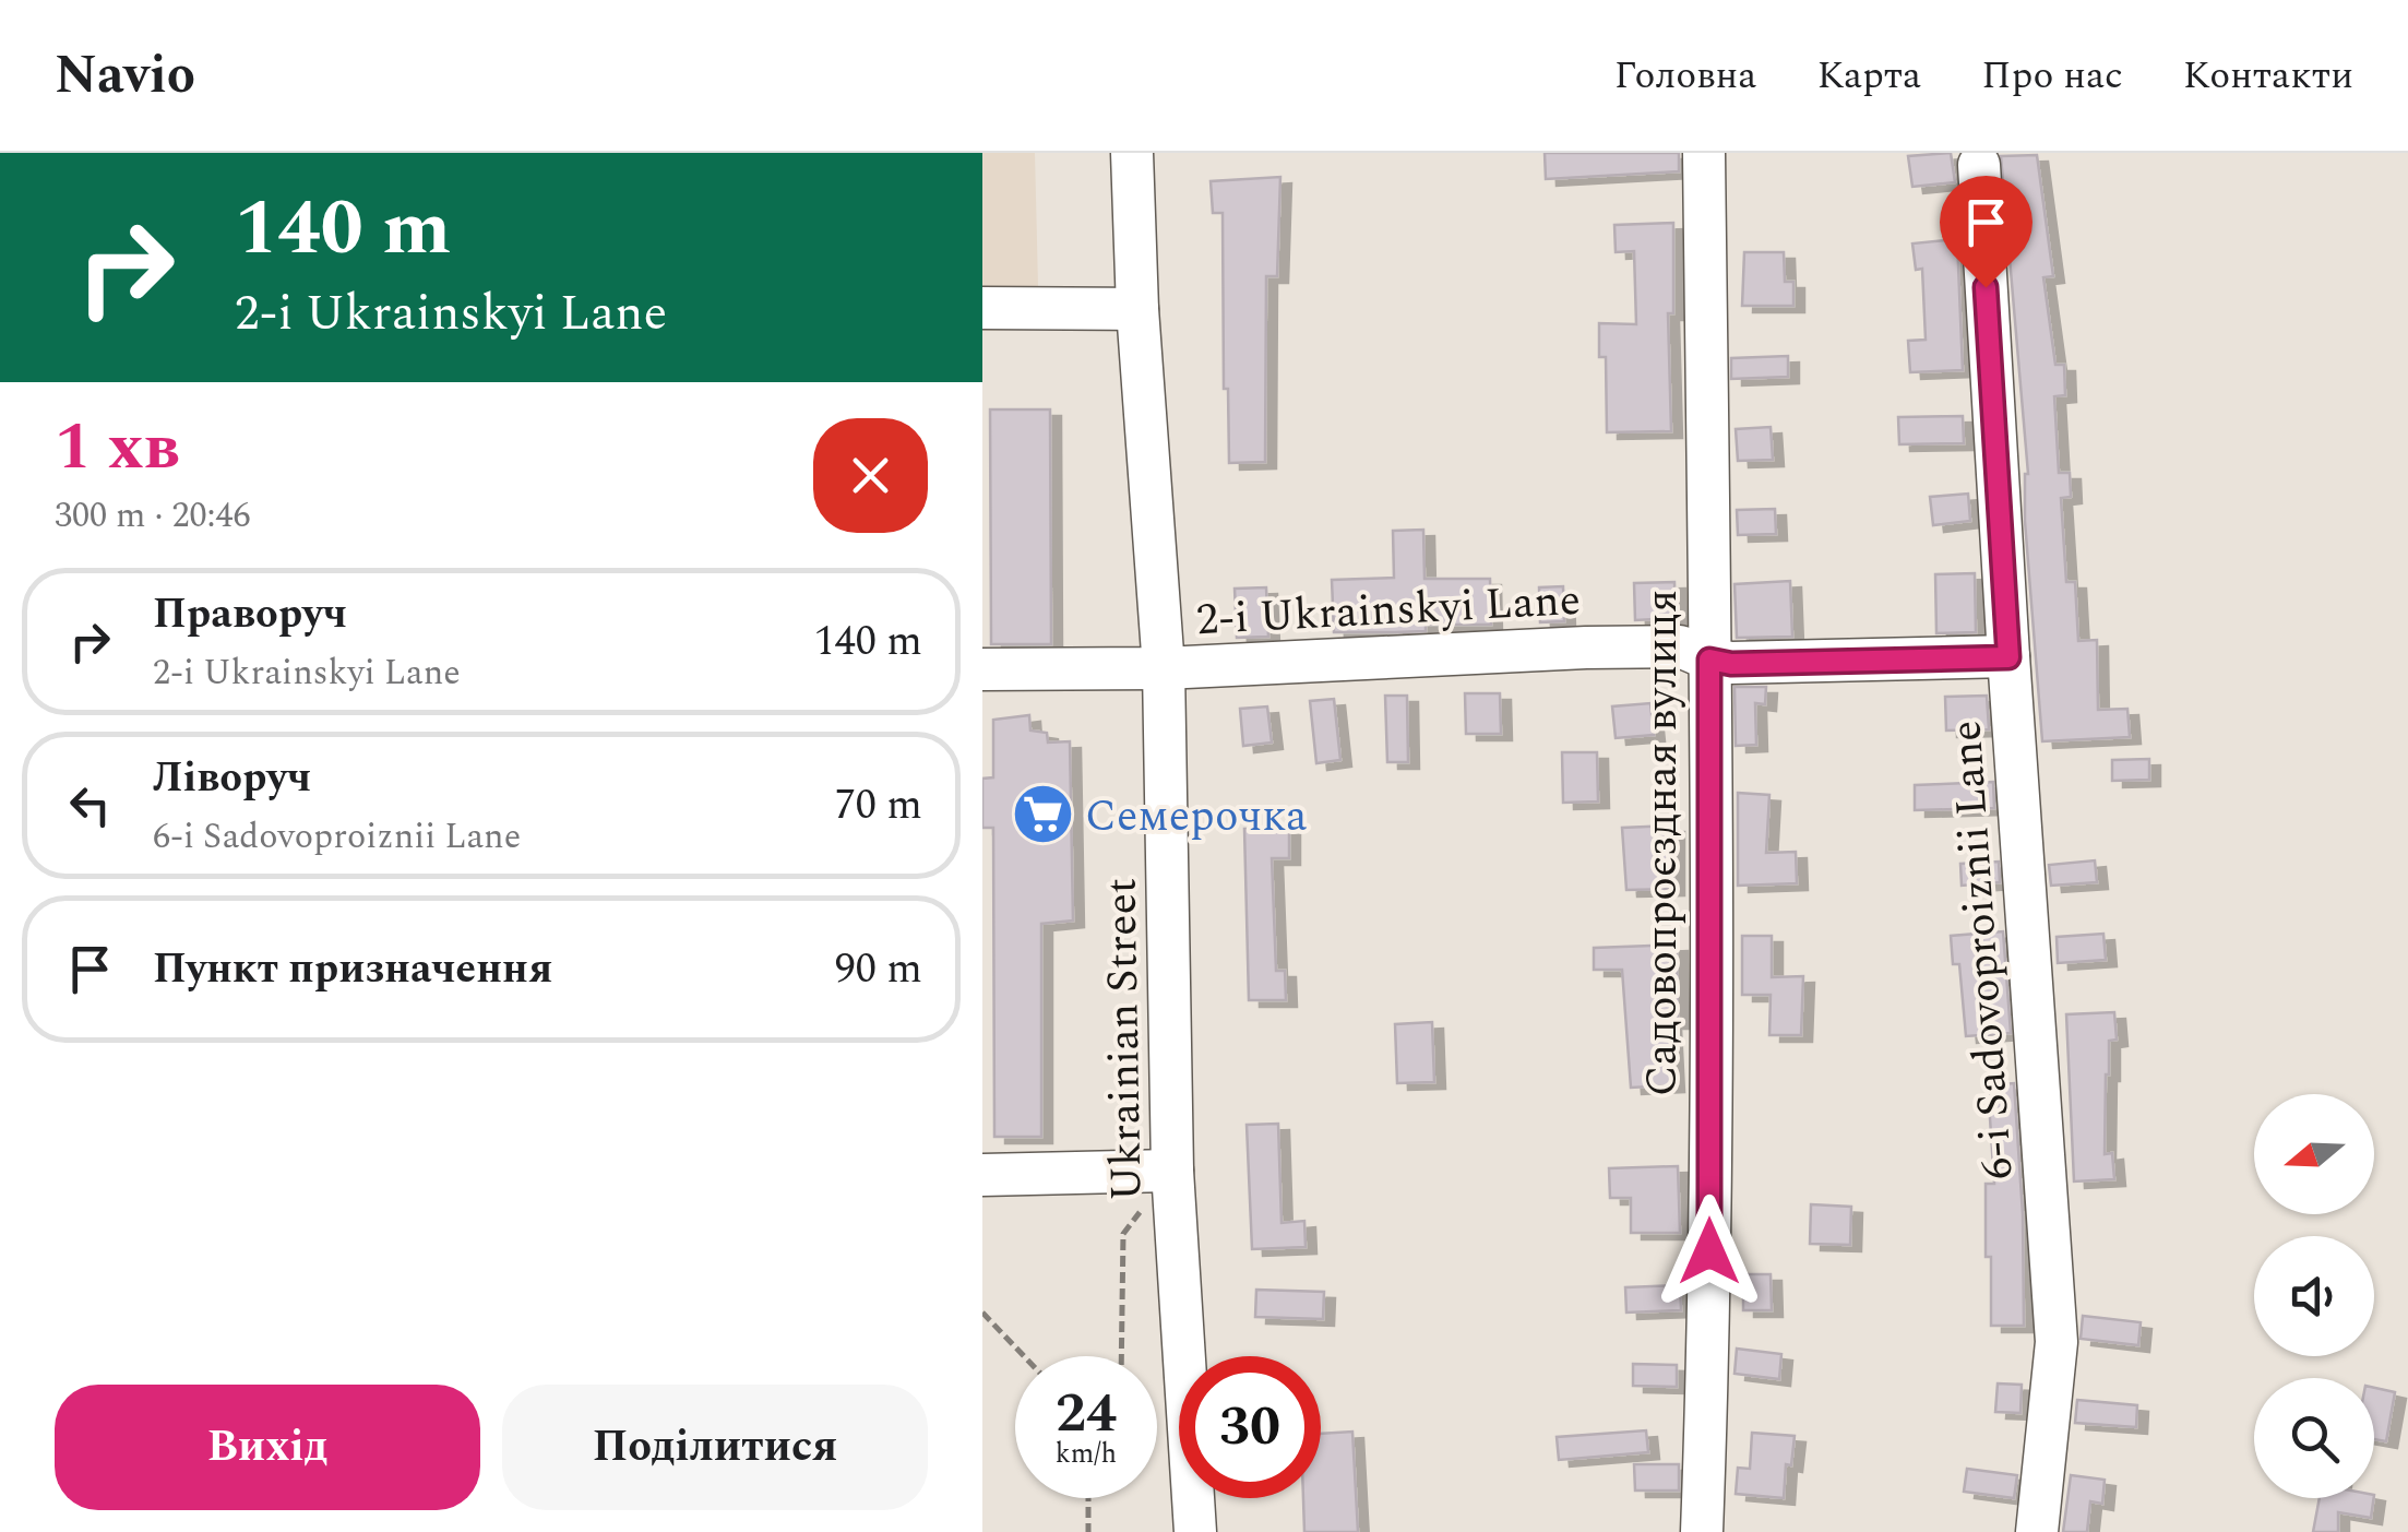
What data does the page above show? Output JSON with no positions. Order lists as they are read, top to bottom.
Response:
{
  "streets": {
    "street": [
      "2-i Ukrainskyi Lane",
      "Садовопроєздная вулиця",
      "6-i Sadovoproiznii Lane",
      "Ukrainian Street"
    ]
  },
  "crossings": [
    ["2-i Ukrainskyi Lane", "Садовопроєздная вулиця"],
    ["2-i Ukrainskyi Lane", "6-i Sadovoproiznii Lane"],
    ["2-i Ukrainskyi Lane", "Ukrainian Street"]
  ],
  "places": {
    "supermarket": ["Семерочка"]
  },
  "north": "left",
  "page": {
    "header": "Navio",
    "nav": [
      "Головна",
      "Карта",
      "Про нас",
      "Контакти"
    ],
    "turn": ["140 m", "2-i Ukrainskyi Lane"],
    "heading": ["1 хв", "300 m · 20:46"],
    "list": [
      {
        "name": "Праворуч",
        "note": "2-i Ukrainskyi Lane",
        "value": "140 m"
      },
      {
        "name": "Ліворуч",
        "note": "6-i Sadovoproiznii Lane",
        "value": "70 m"
      },
      {
        "name": "Пункт призначення",
        "value": "90 m"
      }
    ],
    "speed": "24 km/h",
    "limit": "30",
    "buttons": ["Вихід", "Поділитися"]
  }
}
